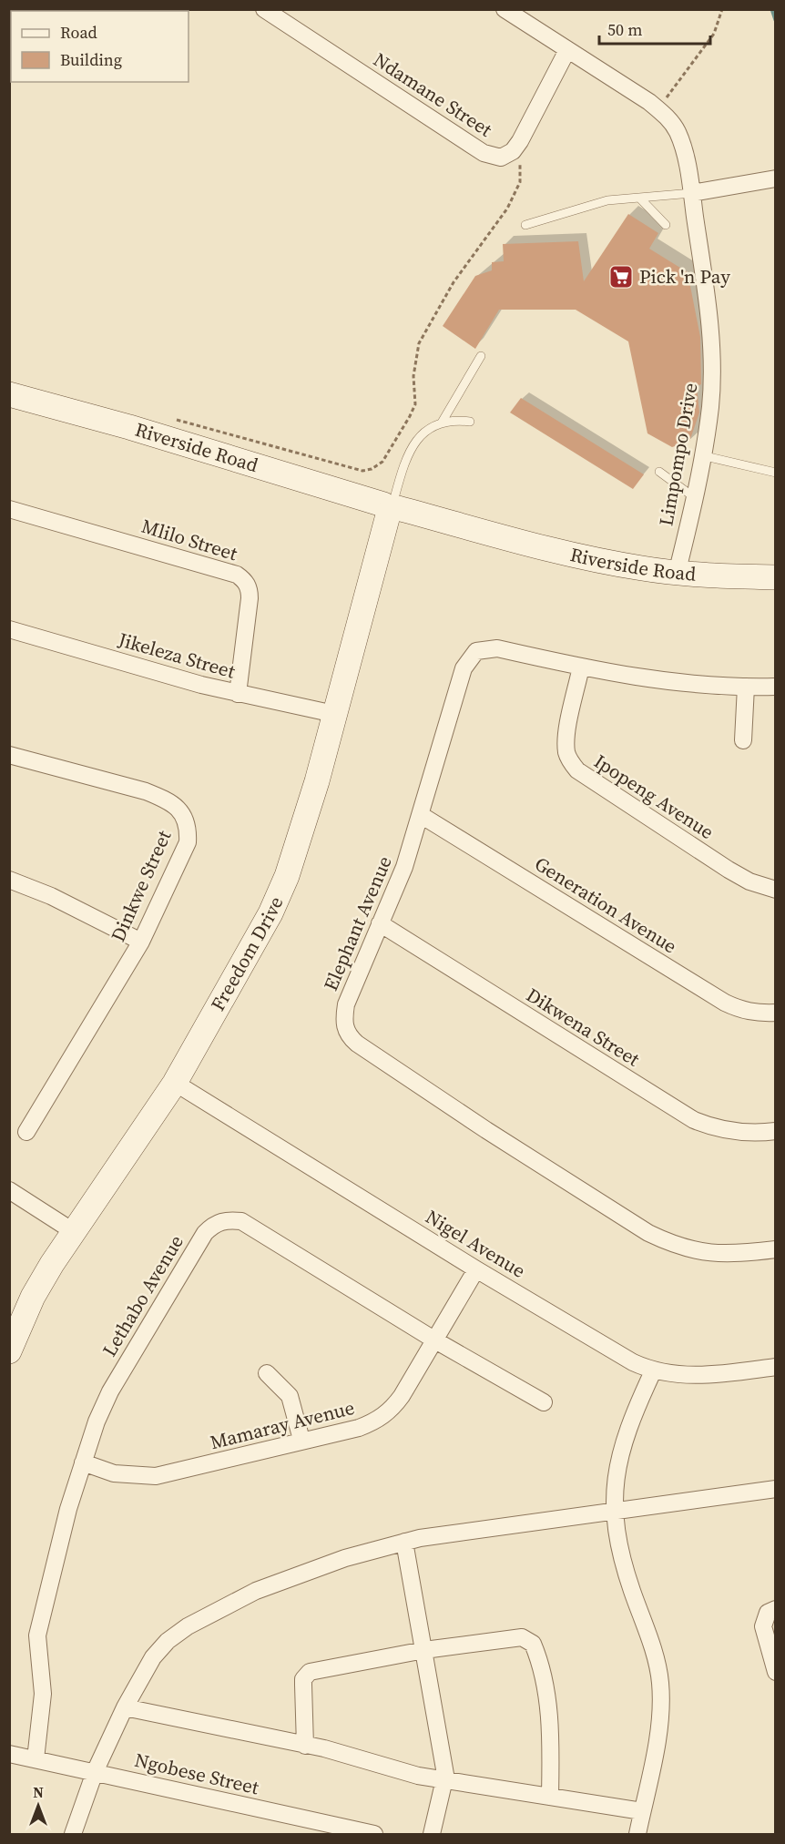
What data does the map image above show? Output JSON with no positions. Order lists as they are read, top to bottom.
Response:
{
  "streets": {
    "street": [
      "Ndamane Street",
      "Riverside Road",
      "Limpompo Drive",
      "Mlilo Street",
      "Jikeleza Street",
      "Ipopeng Avenue",
      "Dinkwe Street",
      "Generation Avenue",
      "Elephant Avenue",
      "Freedom Drive",
      "Dikwena Street",
      "Nigel Avenue",
      "Lethabo Avenue",
      "Mamaray Avenue",
      "Ngobese Street"
    ]
  },
  "crossings": [
    ["Ndamane Street", "Limpompo Drive"],
    ["Riverside Road", "Limpompo Drive"],
    ["Riverside Road", "Freedom Drive"],
    ["Mlilo Street", "Jikeleza Street"],
    ["Jikeleza Street", "Freedom Drive"],
    ["Ipopeng Avenue", "Elephant Avenue"],
    ["Generation Avenue", "Elephant Avenue"],
    ["Elephant Avenue", "Dikwena Street"],
    ["Freedom Drive", "Nigel Avenue"],
    ["Nigel Avenue", "Mamaray Avenue"],
    ["Lethabo Avenue", "Mamaray Avenue"],
    ["Lethabo Avenue", "Ngobese Street"]
  ],
  "places": {
    "supermarket": ["Pick 'n Pay"]
  },
  "legend": ["Road", "Building"],
  "scale_bar": "50 m",
  "north": "top"
}
